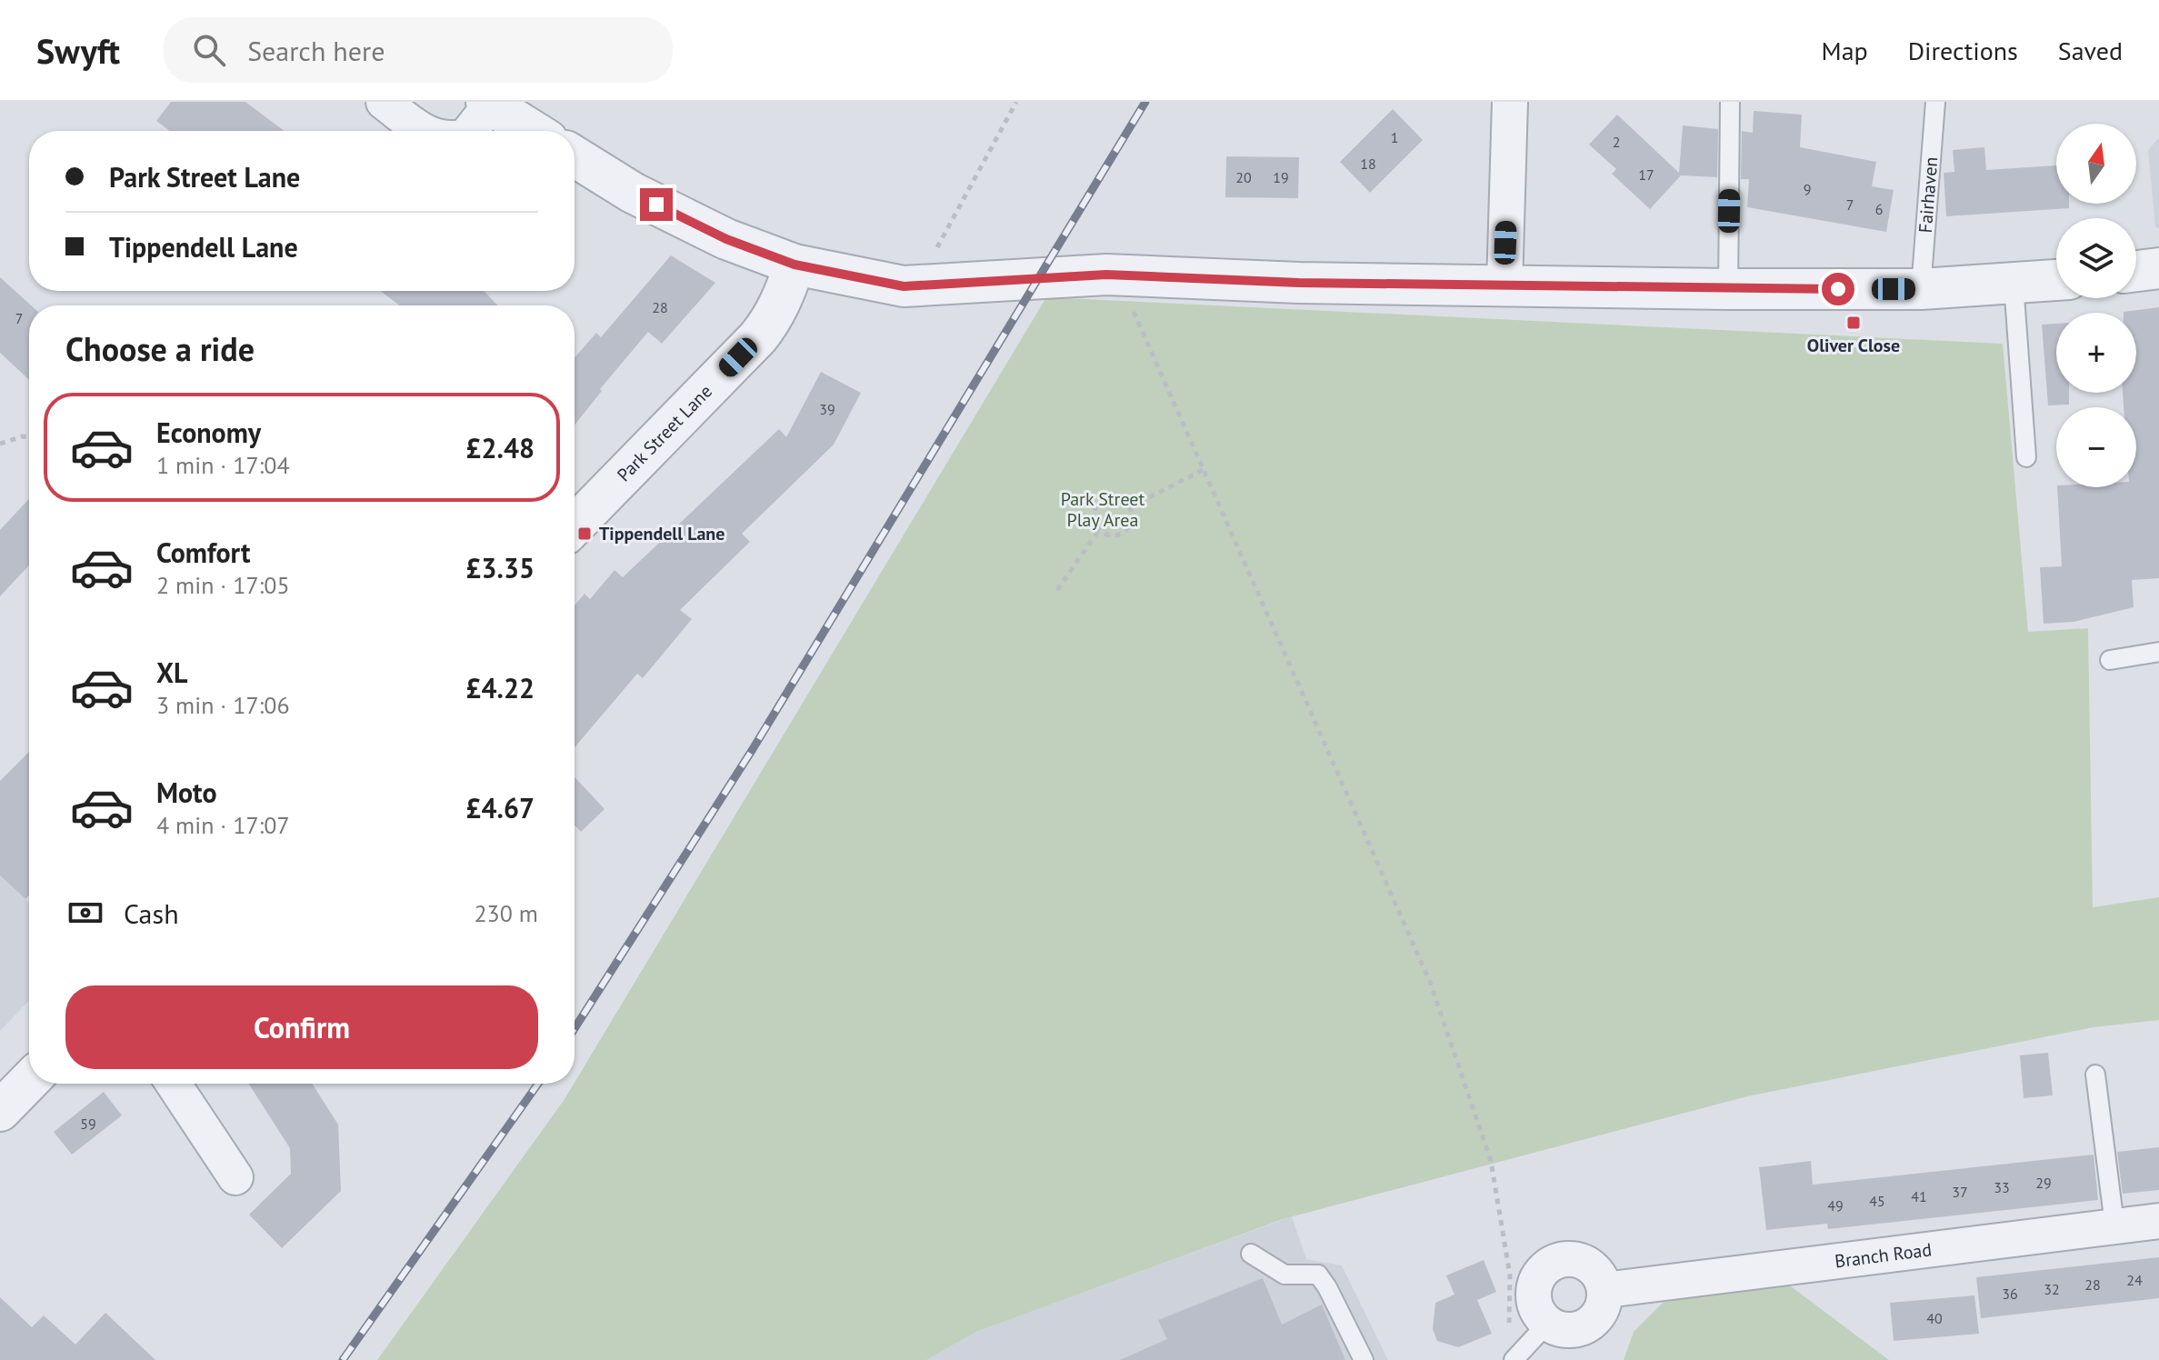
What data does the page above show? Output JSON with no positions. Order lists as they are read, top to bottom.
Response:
{
  "streets": {
    "street": ["Park Street Lane", "Branch Road"],
    "lane": ["Fairhaven"]
  },
  "parks": ["Park Street Play Area"],
  "places": {
    "transit": ["Oliver Close", "Tippendell Lane"]
  },
  "house_numbers": [
    "1",
    "2",
    "18",
    "17",
    "20",
    "19",
    "9",
    "7",
    "6",
    "28",
    "7",
    "39",
    "59",
    "29",
    "33",
    "37",
    "41",
    "45",
    "49",
    "24",
    "28",
    "32",
    "36",
    "40"
  ],
  "north": "top",
  "page": {
    "header": "Swyft",
    "search": "Search here",
    "nav": ["Map", "Directions", "Saved"],
    "map_buttons": ["+", "−"],
    "banner": ["Park Street Lane", "Tippendell Lane"],
    "heading": "Choose a ride",
    "list": [
      {
        "name": "Economy",
        "note": "1 min · 17:04",
        "value": "£2.48"
      },
      {
        "name": "Comfort",
        "note": "2 min · 17:05",
        "value": "£3.35"
      },
      {
        "name": "XL",
        "note": "3 min · 17:06",
        "value": "£4.22"
      },
      {
        "name": "Moto",
        "note": "4 min · 17:07",
        "value": "£4.67"
      }
    ],
    "pay": ["Cash", "230 m"],
    "buttons": "Confirm"
  }
}
